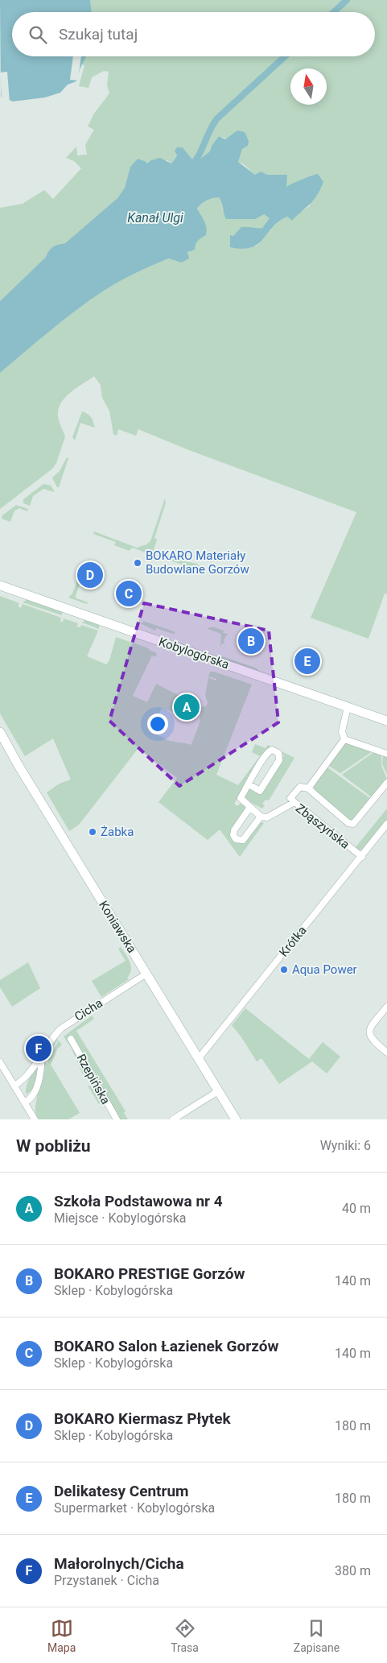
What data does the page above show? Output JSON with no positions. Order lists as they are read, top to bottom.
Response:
{
  "streets": {
    "main road": ["Kobylogórska", "Koniawska"],
    "street": [
      "Zbąszyńska",
      "Krótka",
      "Cicha",
      "Rzepińska"
    ]
  },
  "crossings": [
    ["Zbąszyńska", "Krótka"],
    ["Koniawska", "Krótka"],
    ["Koniawska", "Cicha"]
  ],
  "water": ["Kanał Ulgi"],
  "places": ["BOKARO Materiały Budowlane Gorzów", "Żabka", "Aqua Power"],
  "north": "top",
  "page": {
    "search": "Szukaj tutaj",
    "pins": [
      "D",
      "C",
      "B",
      "E",
      "A",
      "F"
    ],
    "heading": ["W pobliżu", "Wyniki: 6"],
    "list": [
      {
        "mark": "A",
        "name": "Szkoła Podstawowa nr 4",
        "note": "Miejsce · Kobylogórska",
        "value": "40 m"
      },
      {
        "mark": "B",
        "name": "BOKARO PRESTIGE Gorzów",
        "note": "Sklep · Kobylogórska",
        "value": "140 m"
      },
      {
        "mark": "C",
        "name": "BOKARO Salon Łazienek Gorzów",
        "note": "Sklep · Kobylogórska",
        "value": "140 m"
      },
      {
        "mark": "D",
        "name": "BOKARO Kiermasz Płytek",
        "note": "Sklep · Kobylogórska",
        "value": "180 m"
      },
      {
        "mark": "E",
        "name": "Delikatesy Centrum",
        "note": "Supermarket · Kobylogórska",
        "value": "180 m"
      },
      {
        "mark": "F",
        "name": "Małorolnych/Cicha",
        "note": "Przystanek · Cicha",
        "value": "380 m"
      }
    ],
    "nav": ["Mapa", "Trasa", "Zapisane"]
  }
}
